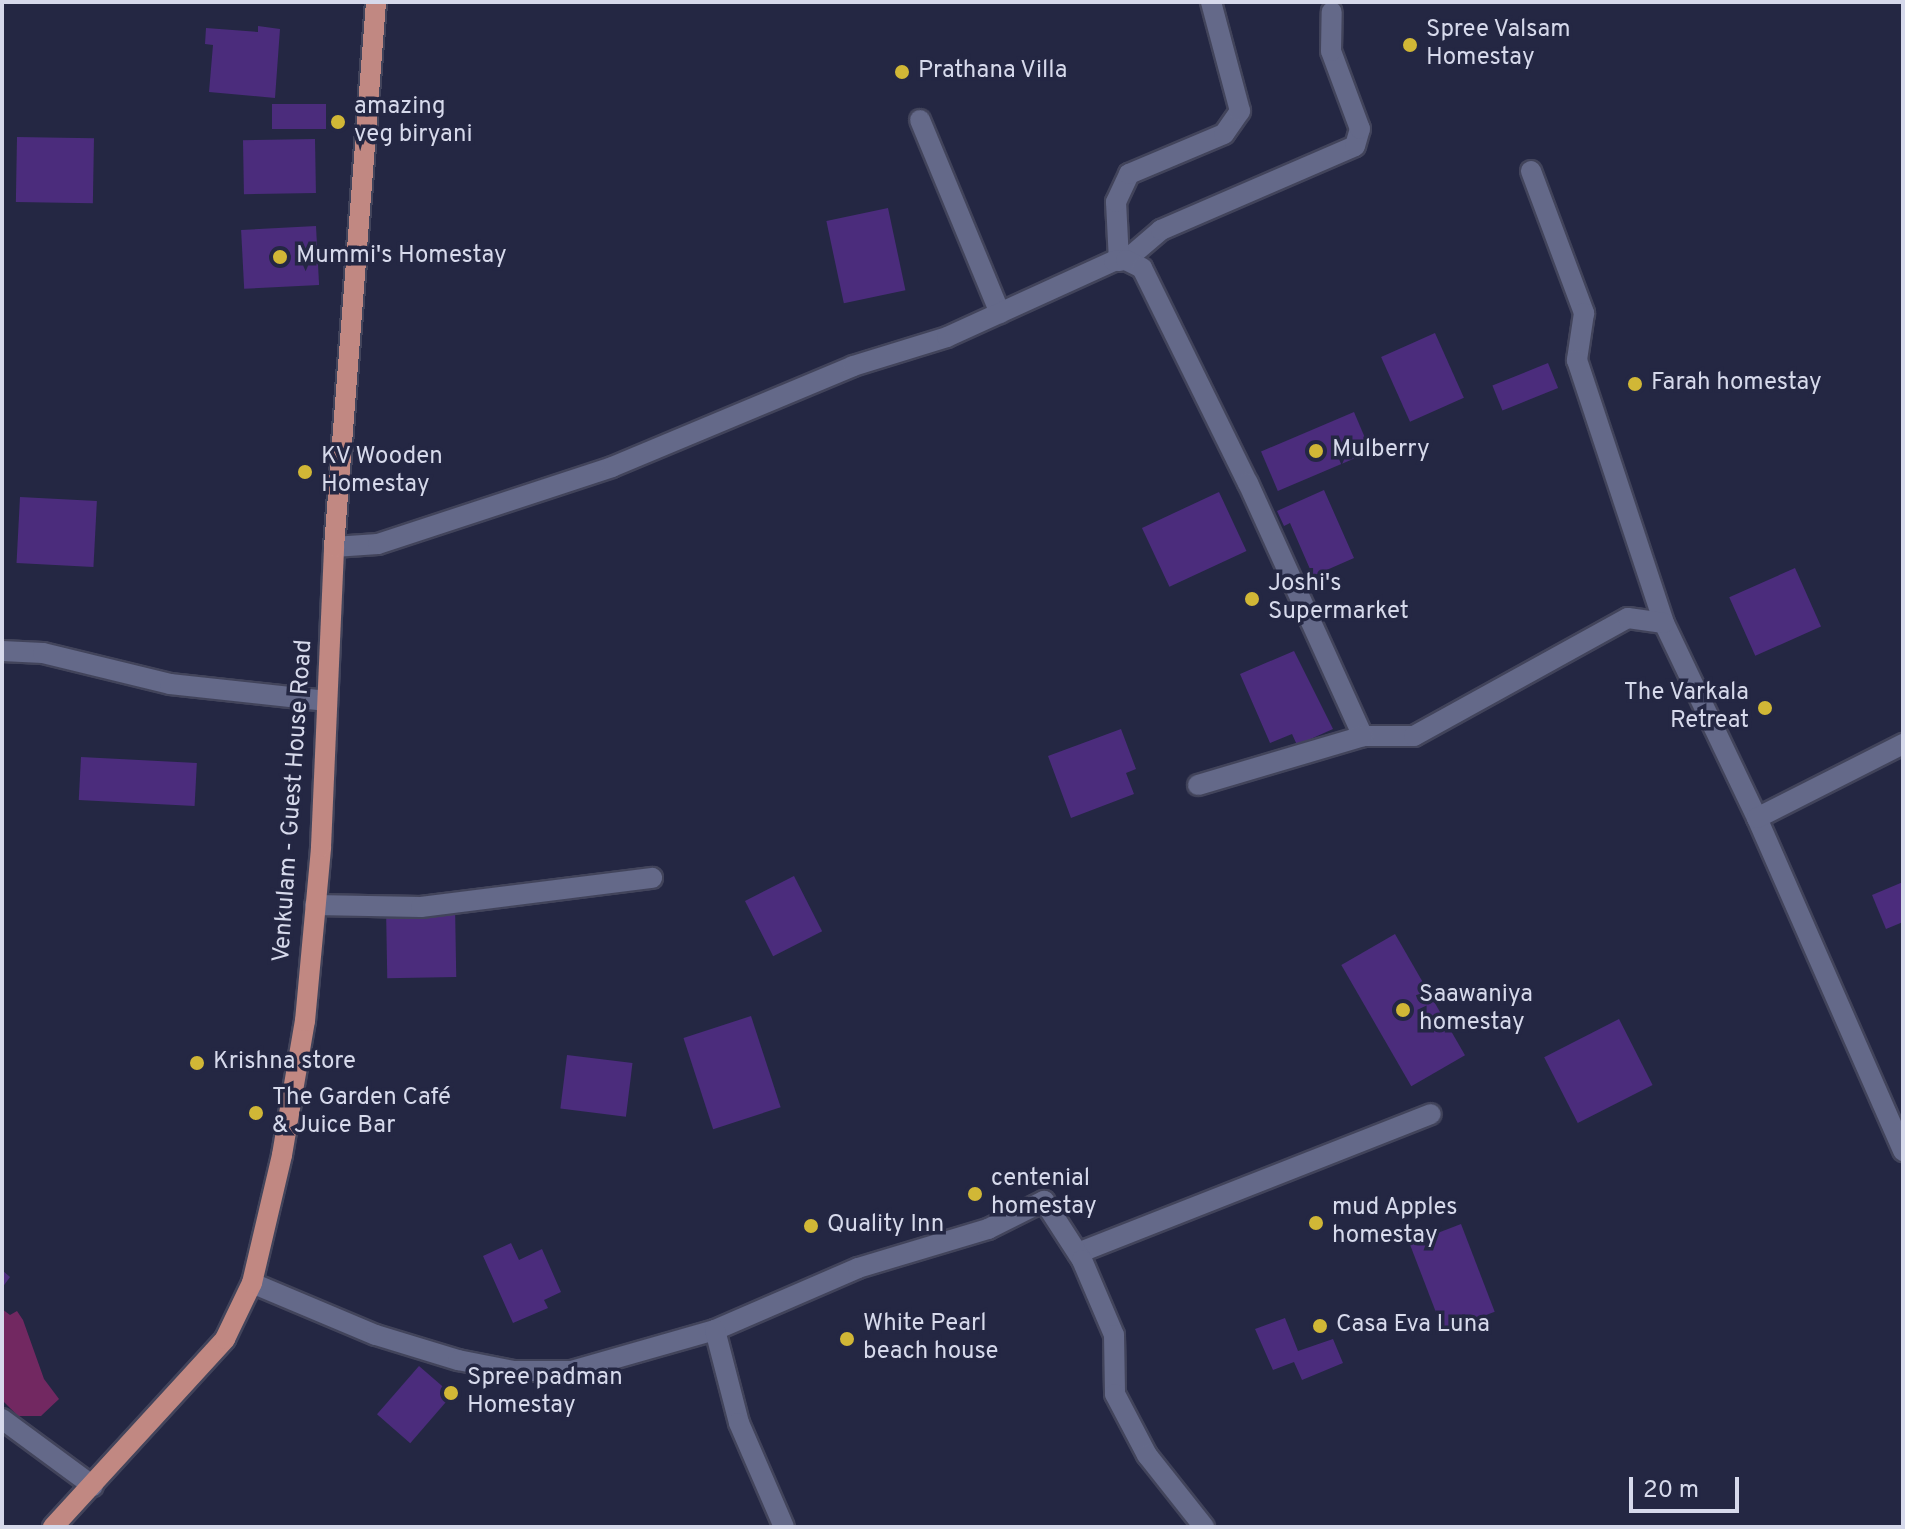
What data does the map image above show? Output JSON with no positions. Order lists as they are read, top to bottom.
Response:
{
  "streets": {
    "main road": ["Venkulam - Guest House Road"]
  },
  "places": [
    "Spree Valsam Homestay",
    "Prathana Villa",
    "amazing veg biryani",
    "Mummi's Homestay",
    "Farah homestay",
    "Mulberry",
    "KV Wooden Homestay",
    "Joshi's Supermarket",
    "The Varkala Retreat",
    "Saawaniya homestay",
    "Krishna store",
    "The Garden Café & Juice Bar",
    "centenial homestay",
    "mud Apples homestay",
    "Quality Inn",
    "Casa Eva Luna",
    "White Pearl beach house",
    "Spree padman Homestay"
  ],
  "scale_bar": "20 m"
}
